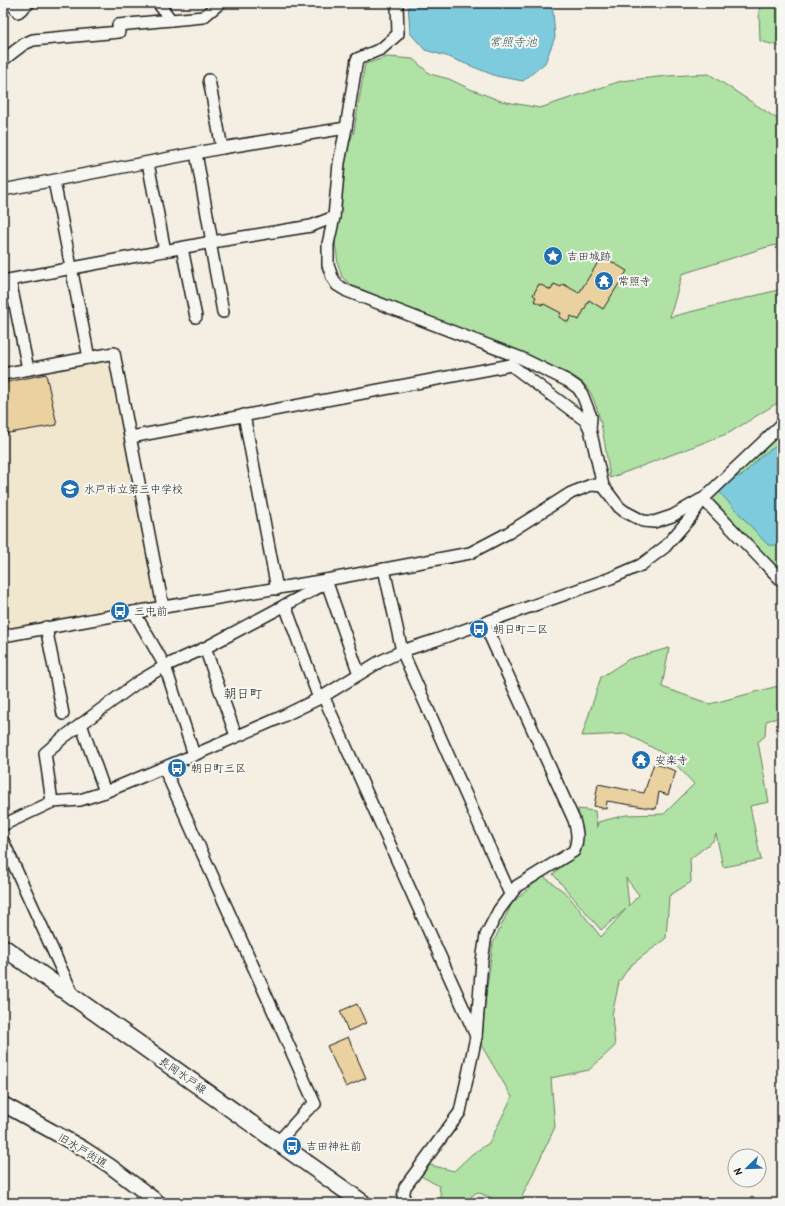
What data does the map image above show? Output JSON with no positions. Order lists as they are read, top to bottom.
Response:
{
  "streets": {
    "main road": ["長岡水戸線"],
    "street": ["旧水戸街道"]
  },
  "districts": ["朝日町"],
  "water": ["常照寺池"],
  "places": {
    "place": ["吉田城跡"],
    "temple": ["常照寺", "安楽寺"],
    "school or university": ["水戸市立第三中学校"],
    "bus stop": [
      "三中前",
      "朝日町二区",
      "朝日町三区",
      "吉田神社前"
    ]
  },
  "north": "bottom left"
}
